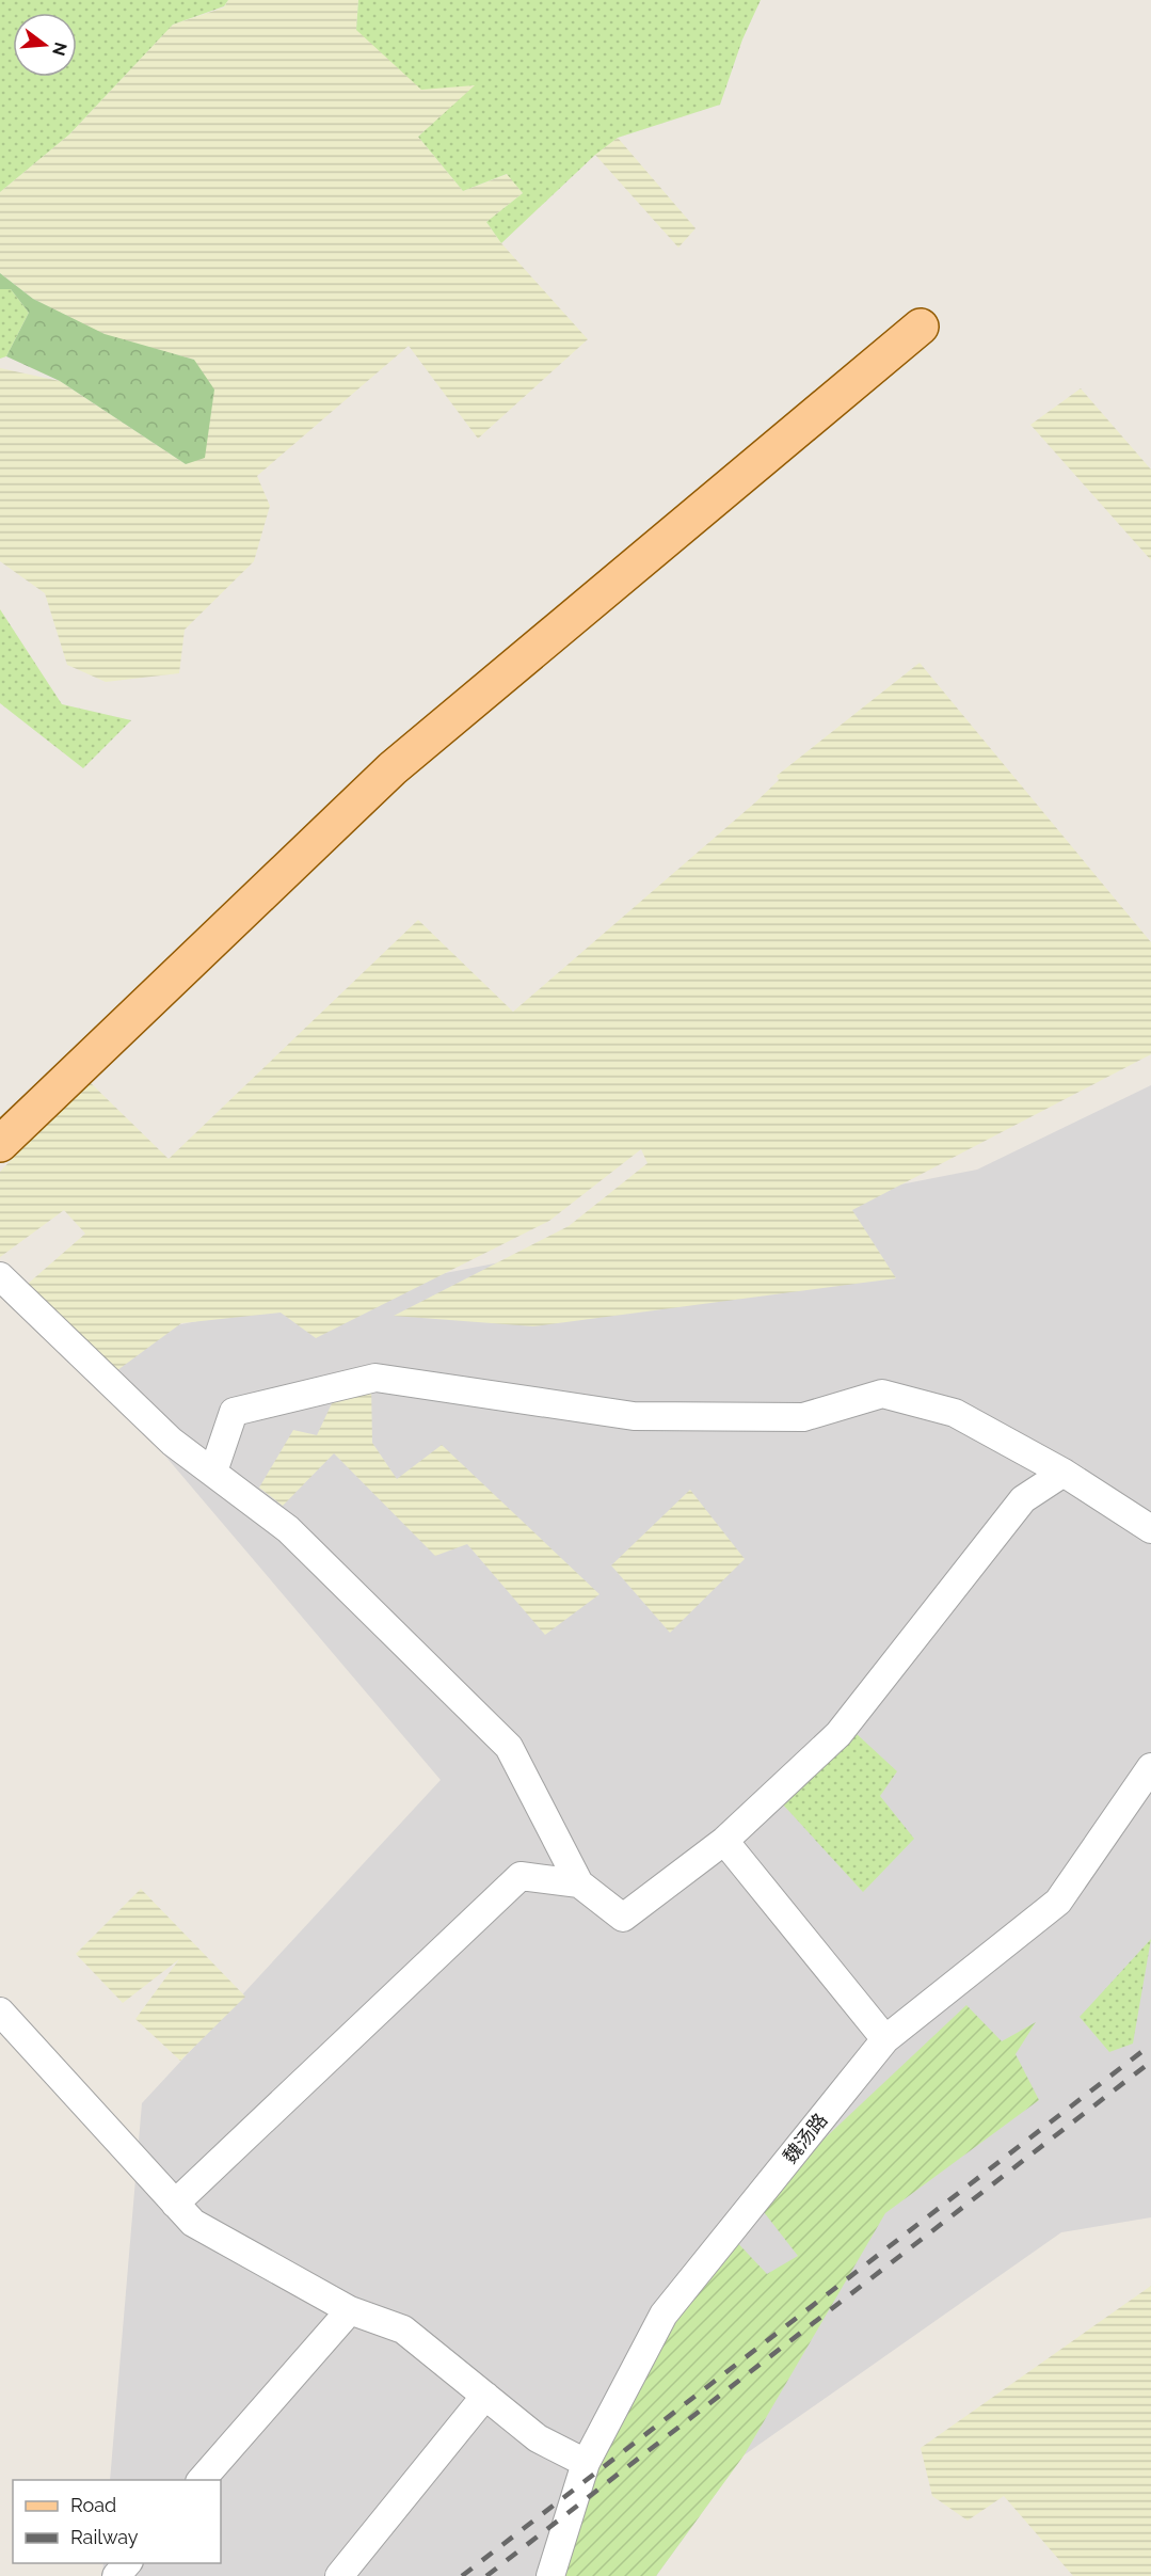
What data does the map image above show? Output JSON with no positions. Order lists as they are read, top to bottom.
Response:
{
  "streets": {
    "street": ["魏汤路"]
  },
  "legend": ["Road", "Railway"],
  "north": "right"
}
